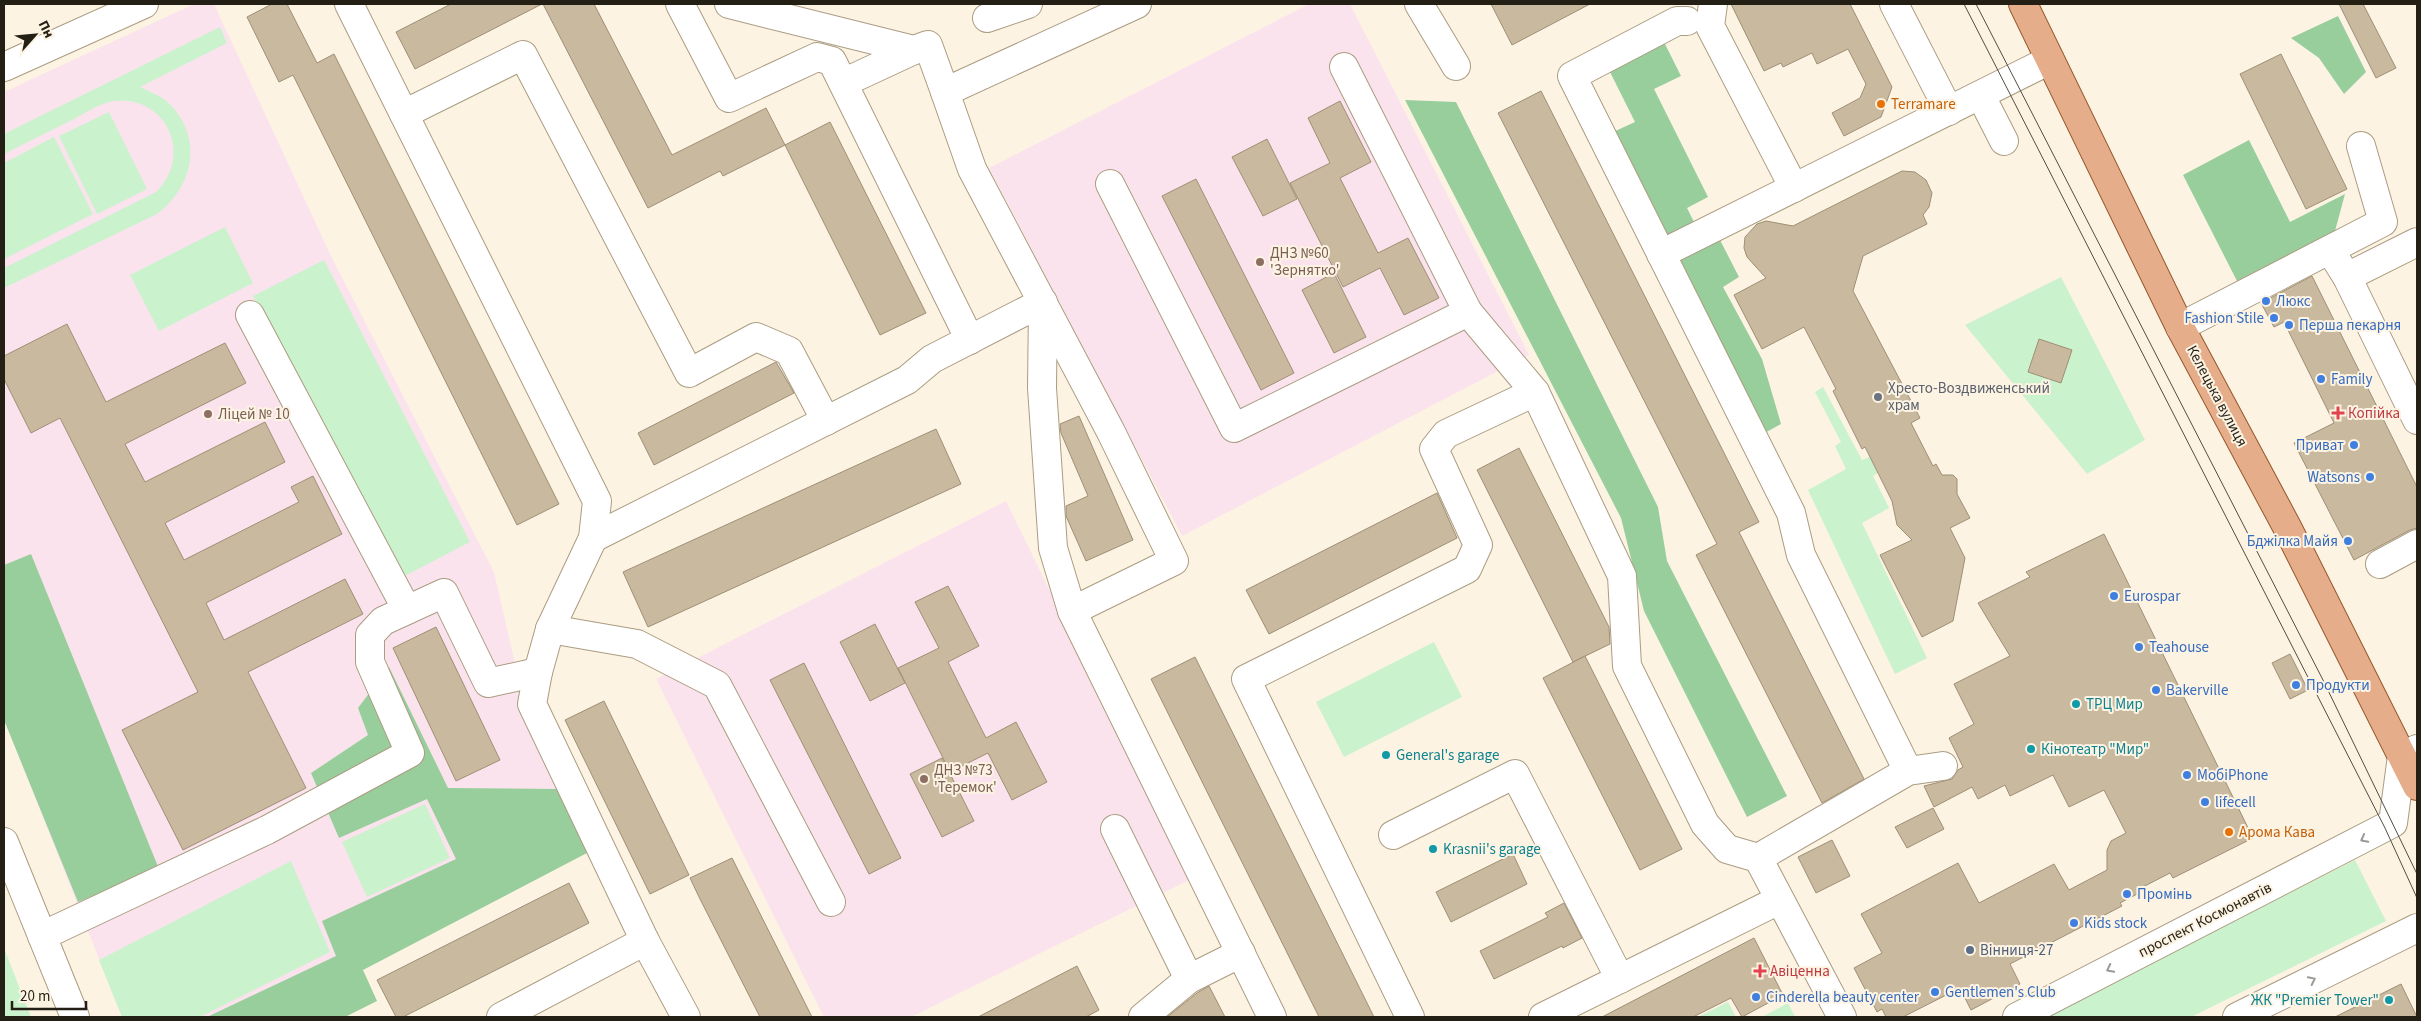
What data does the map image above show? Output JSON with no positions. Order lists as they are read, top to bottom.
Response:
{
  "streets": {
    "main road": ["Келецька вулиця"],
    "street": ["проспект Космонавтів"]
  },
  "crossings": [
    ["Келецька вулиця", "проспект Космонавтів"]
  ],
  "places": {
    "other": [
      "Terramare",
      "ДНЗ №60 'Зернятко'",
      "Люкс",
      "Fashion Stile",
      "Перша пекарня",
      "Family",
      "Хресто-Воздвиженський храм",
      "Ліцей № 10",
      "Приват",
      "Watsons",
      "Бджілка Майя",
      "Eurospar",
      "Teahouse",
      "Продукти",
      "Bakerville",
      "ТРЦ Мир",
      "Кінотеатр \"Мир\"",
      "General's garage",
      "МобіPhone",
      "ДНЗ №73 'Теремок'",
      "lifecell",
      "Арома Кава",
      "Krasnii's garage",
      "Промінь",
      "Kids stock",
      "Вінниця-27",
      "Gentlemen's Club",
      "Cinderella beauty center",
      "ЖК \"Premier Tower\""
    ],
    "health": ["Копійка", "Авіценна"]
  },
  "scale_bar": "20 m",
  "north": "top right"
}
